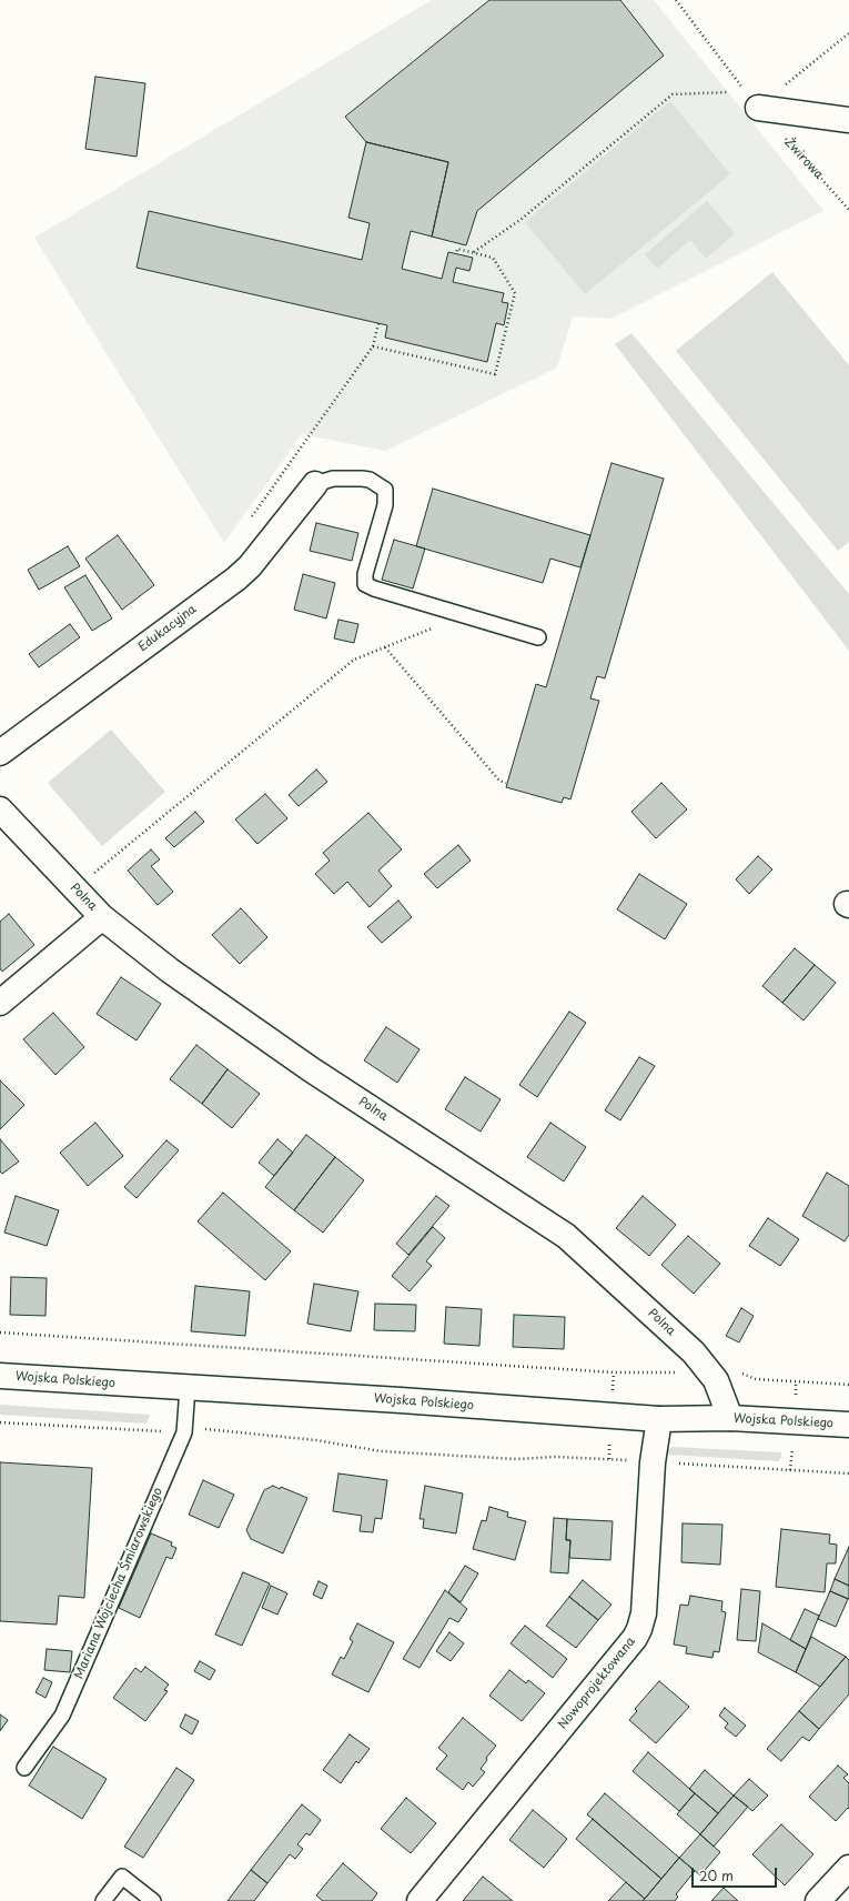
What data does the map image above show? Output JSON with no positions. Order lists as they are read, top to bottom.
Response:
{
  "streets": {
    "street": [
      "Edukacyjna",
      "Polna",
      "Wojska Polskiego",
      "Nowoprojektowana"
    ],
    "lane": ["Mariana Wojciecha Śmiarowskiego"],
    "path": ["Żwirowa"]
  },
  "crossings": [
    ["Polna", "Wojska Polskiego"],
    ["Wojska Polskiego", "Mariana Wojciecha Śmiarowskiego"],
    ["Wojska Polskiego", "Nowoprojektowana"]
  ],
  "scale_bar": "20 m"
}
